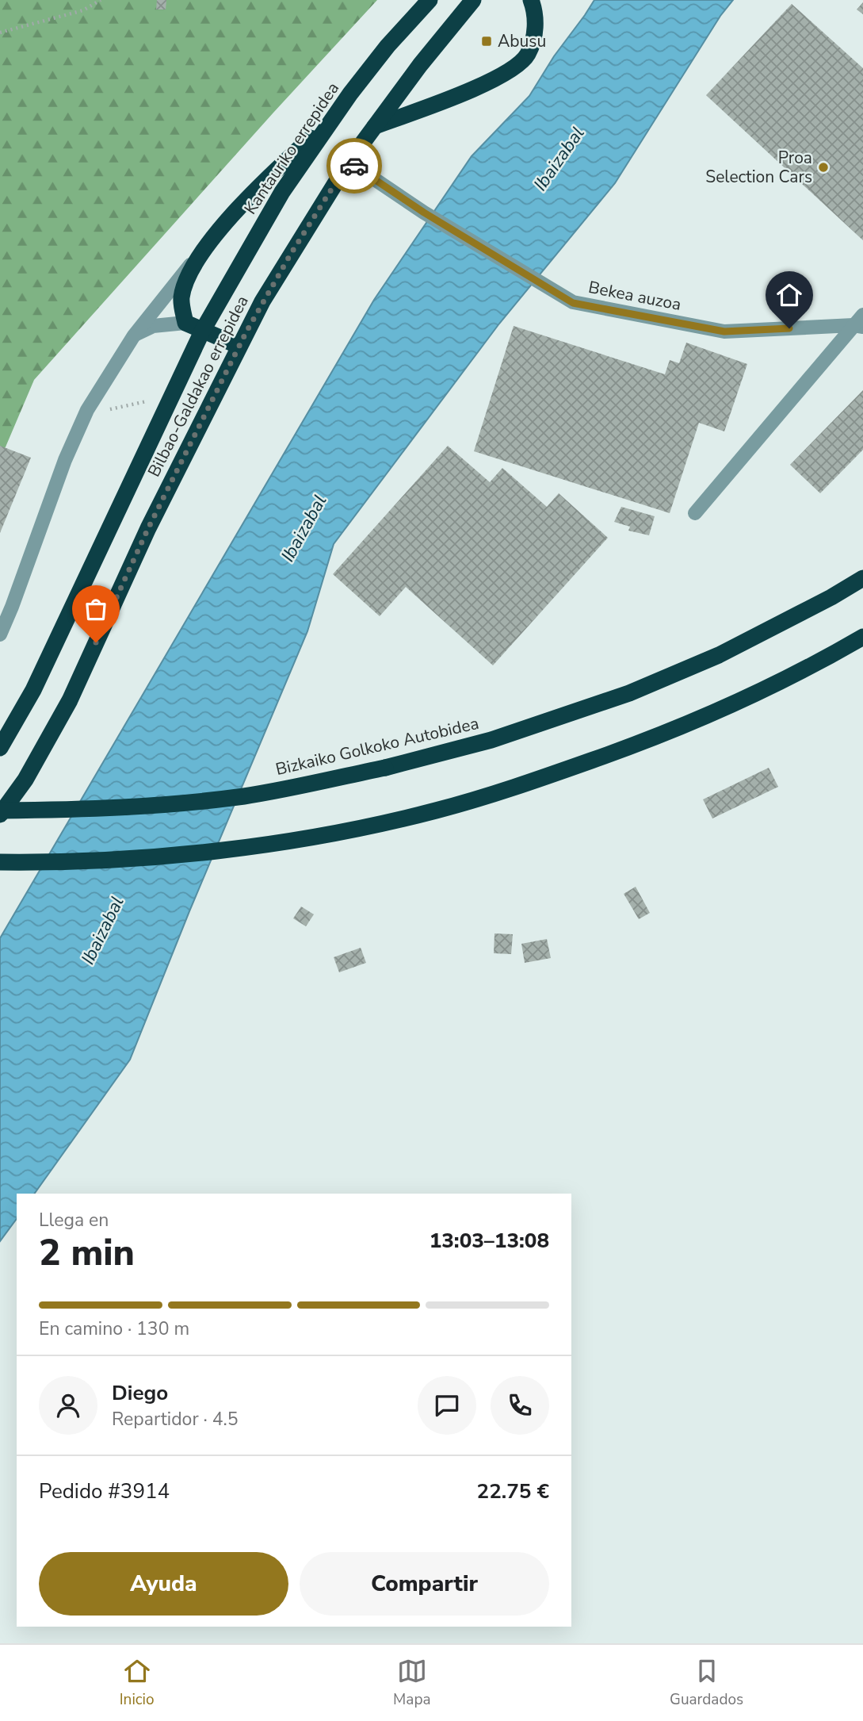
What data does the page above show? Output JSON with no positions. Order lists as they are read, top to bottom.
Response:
{
  "streets": {
    "highway": ["Kantauriko errepidea", "Bilbao-Galdakao errepidea", "Bizkaiko Golkoko Autobidea"],
    "street": ["Bekea auzoa"]
  },
  "crossings": [
    ["Kantauriko errepidea", "Bilbao-Galdakao errepidea"],
    ["Bekea auzoa", "Bilbao-Galdakao errepidea"],
    ["Bilbao-Galdakao errepidea", "Bizkaiko Golkoko Autobidea"]
  ],
  "water": ["Ibaizabal"],
  "places": {
    "transit": ["Abusu"],
    "other": ["Proa Selection Cars"]
  },
  "page": {
    "heading": ["2 min", "Llega en", "13:03–13:08"],
    "panel": [
      "Diego",
      "Repartidor · 4.5",
      "Pedido #3914",
      "22.75 €"
    ],
    "bar": "En camino · 130 m",
    "buttons": ["Ayuda", "Compartir"],
    "tabs": ["Inicio", "Mapa", "Guardados"]
  }
}
